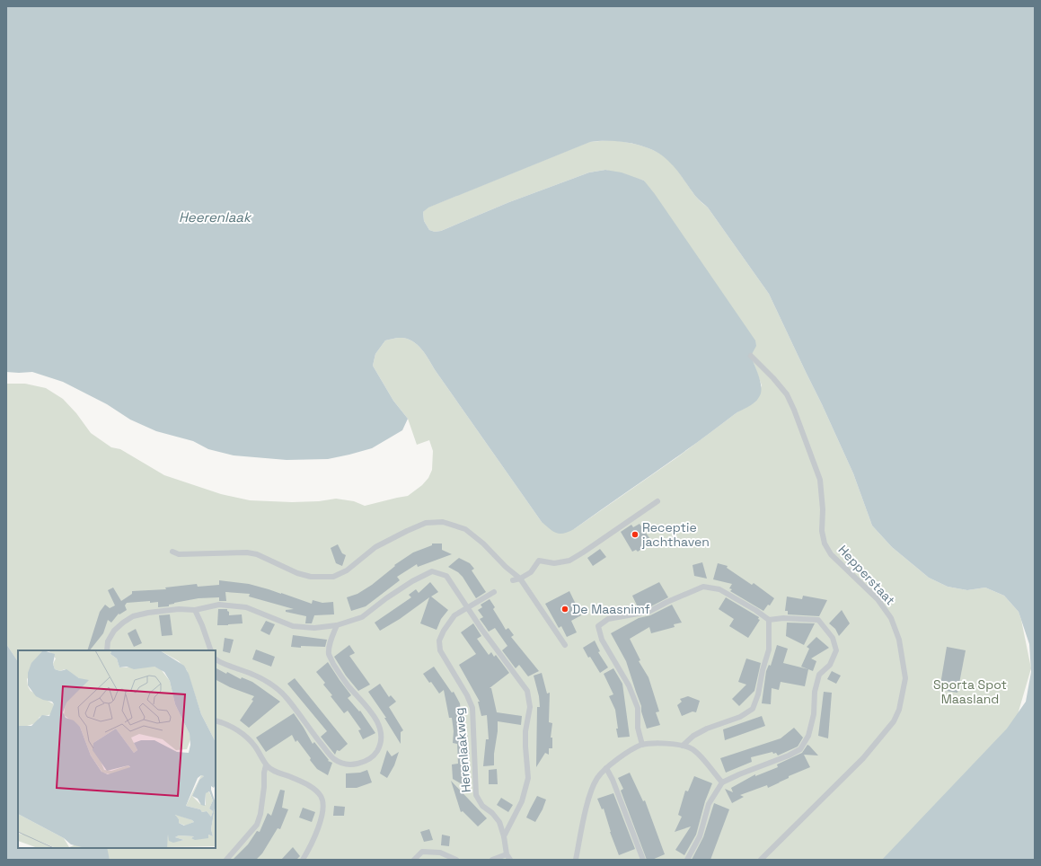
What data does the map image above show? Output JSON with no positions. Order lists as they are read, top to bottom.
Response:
{
  "streets": {
    "lane": ["Hepperstaat", "Herenlaakweg"]
  },
  "water": ["Heerenlaak"],
  "parks": ["Sporta Spot Maasland"],
  "places": ["Receptie jachthaven", "De Maasnimf"]
}
